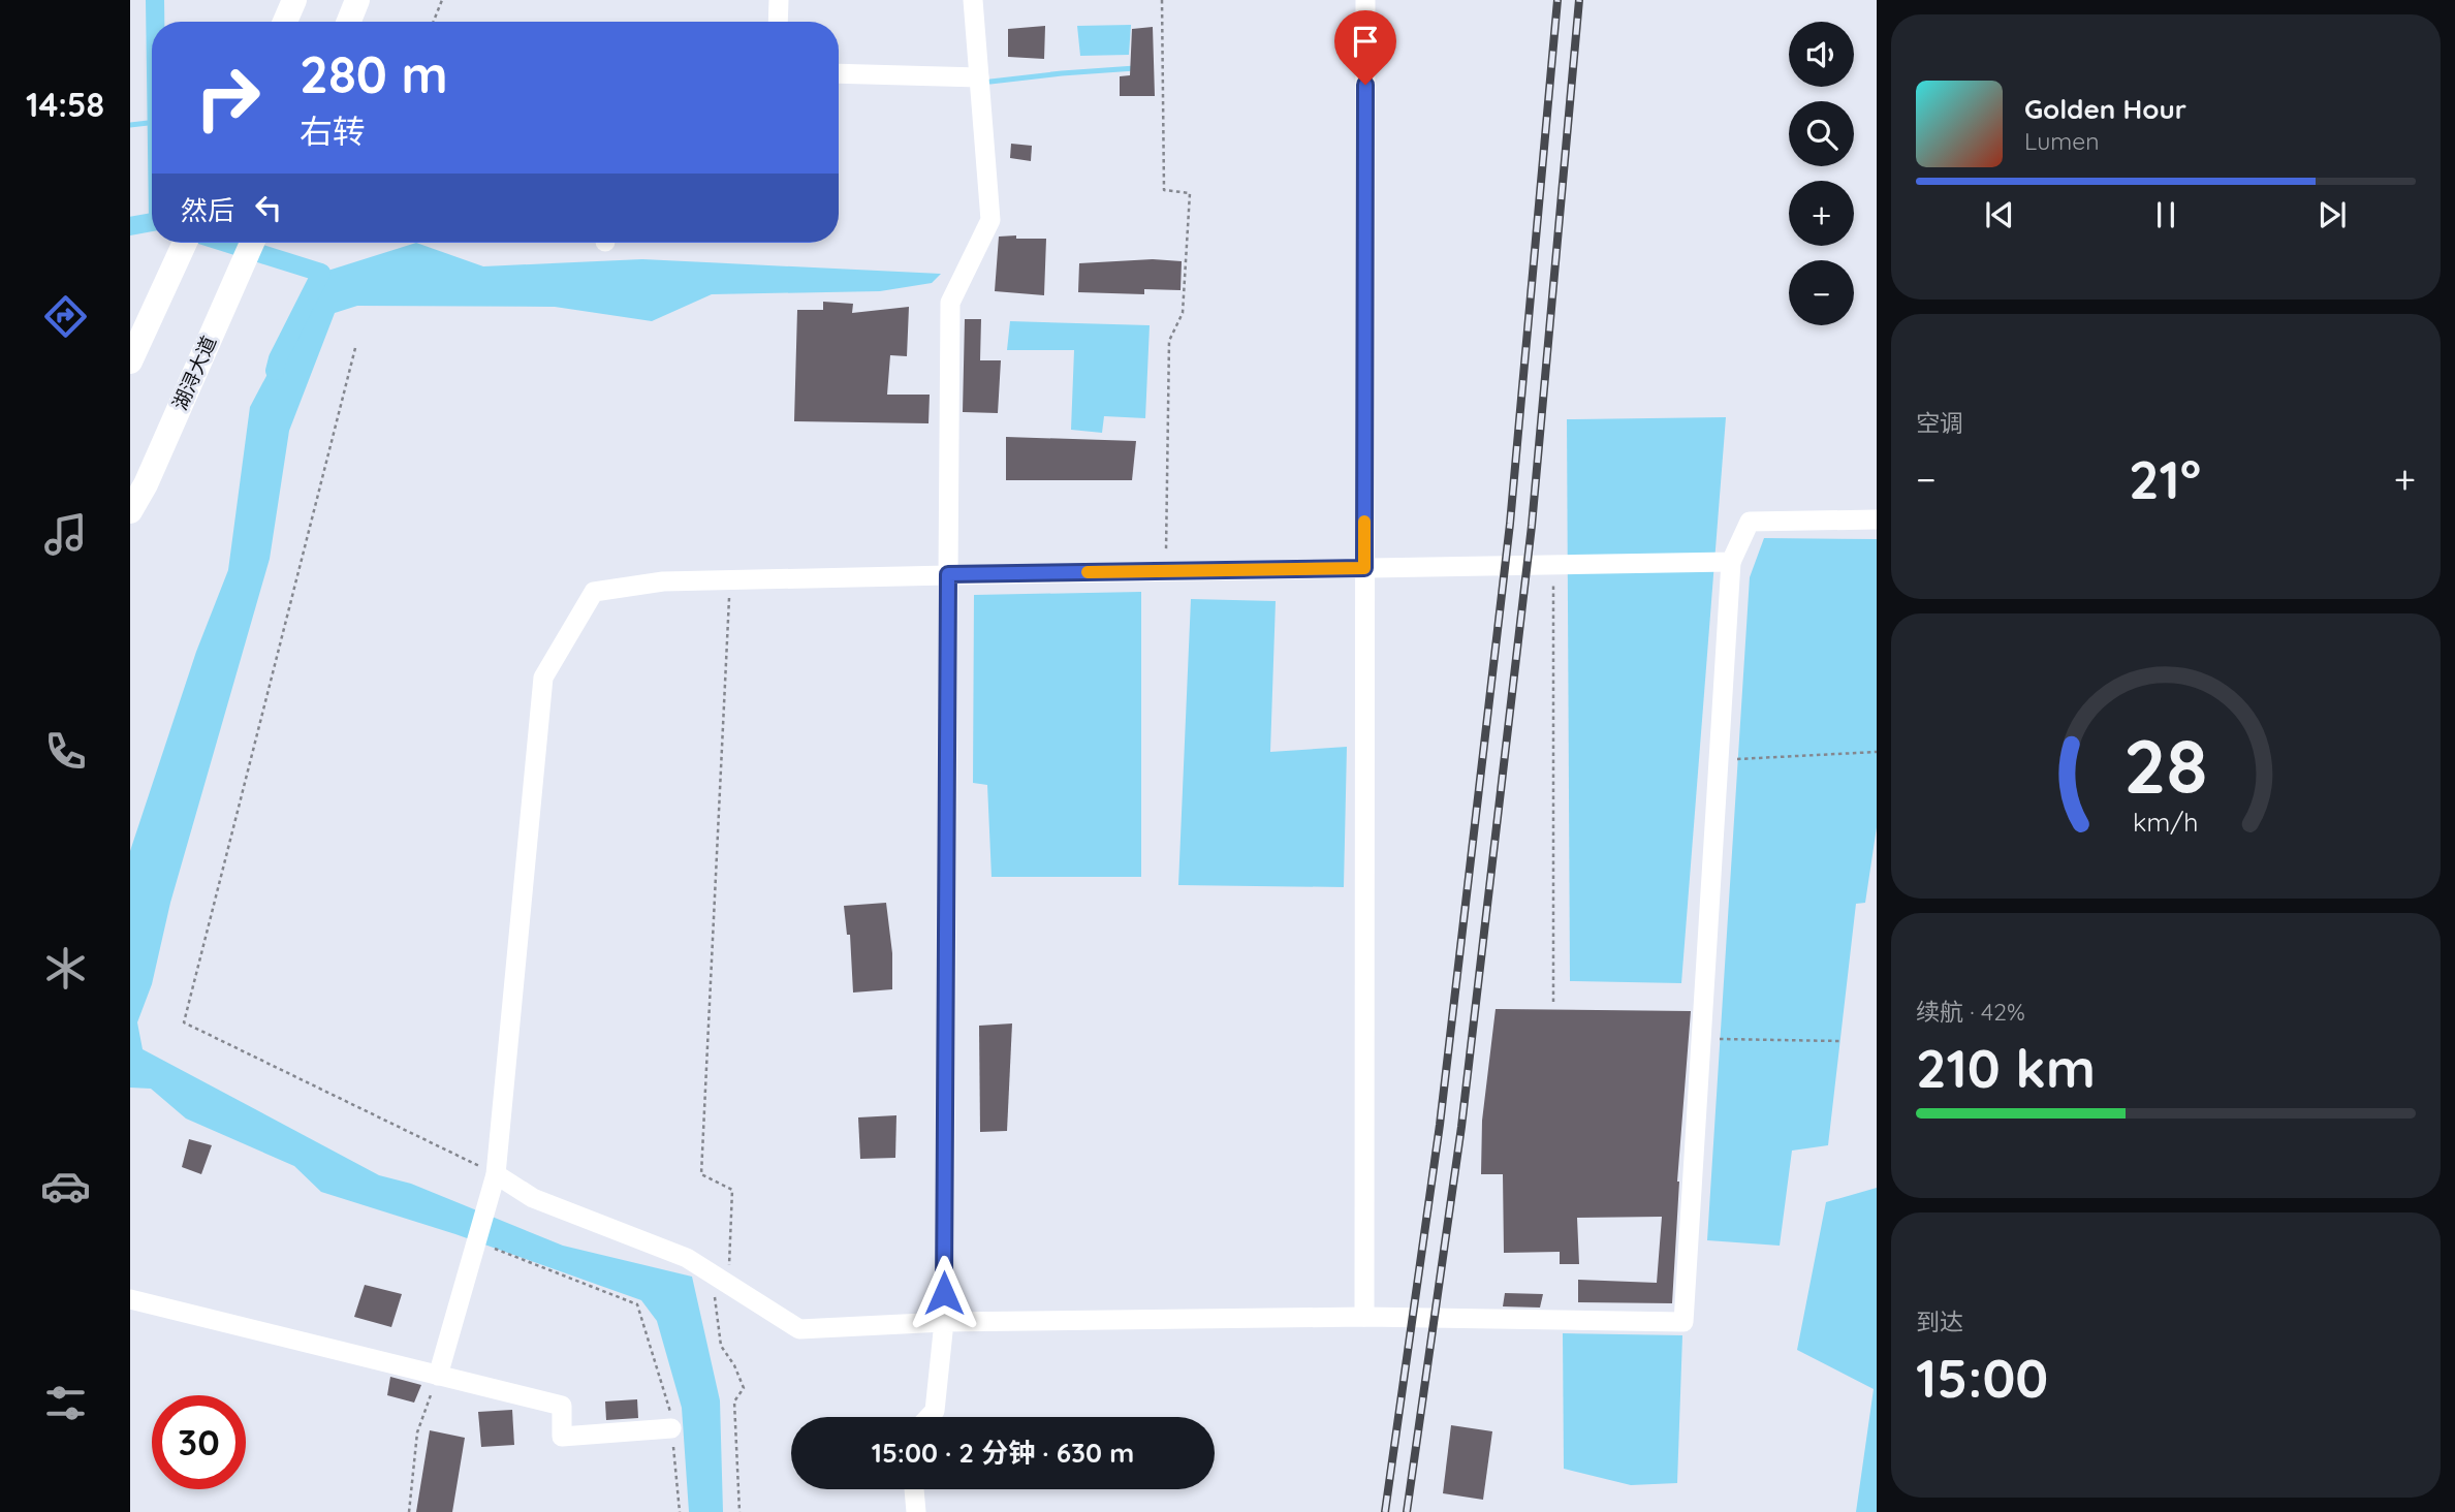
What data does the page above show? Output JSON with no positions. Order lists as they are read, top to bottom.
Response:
{
  "streets": {
    "main road": ["湖浔大道"]
  },
  "page": {
    "tabs": "14:58",
    "map_buttons": ["+", "−"],
    "turn": ["280 m", "右转"],
    "song": ["Golden Hour", "Lumen"],
    "then": "然后",
    "tile": [
      "空调",
      ["续航 · 42%", "210 km"],
      ["到达", "15:00"]
    ],
    "heat": ["−", "21°", "+"],
    "limit": "30",
    "trip": "15:00 · 2 分钟 · 630 m",
    "gauge": ["28", "km/h"]
  }
}
